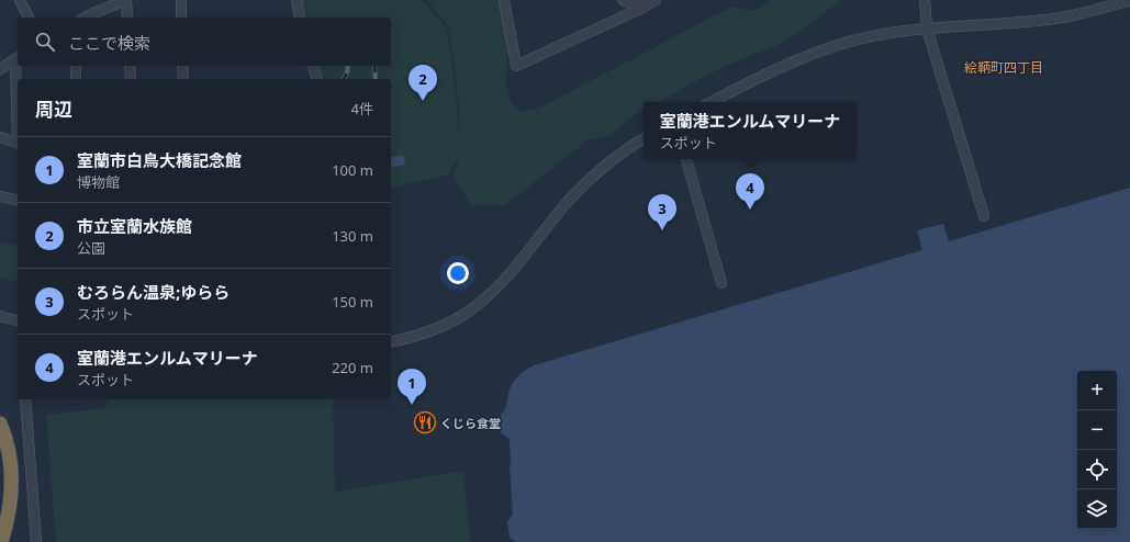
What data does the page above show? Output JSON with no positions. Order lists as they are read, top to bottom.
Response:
{
  "districts": ["絵鞆町四丁目"],
  "places": {
    "restaurant": ["くじら食堂"]
  },
  "page": {
    "search": "ここで検索",
    "pins": [
      "2",
      "4",
      "3",
      "1"
    ],
    "heading": ["周辺", "4件"],
    "popup": ["室蘭港エンルムマリーナ", "スポット"],
    "list": [
      {
        "mark": "1",
        "name": "室蘭市白鳥大橋記念館",
        "note": "博物館",
        "value": "100 m"
      },
      {
        "mark": "2",
        "name": "市立室蘭水族館",
        "note": "公園",
        "value": "130 m"
      },
      {
        "mark": "3",
        "name": "むろらん温泉;ゆらら",
        "note": "スポット",
        "value": "150 m"
      },
      {
        "mark": "4",
        "name": "室蘭港エンルムマリーナ",
        "note": "スポット",
        "value": "220 m"
      }
    ],
    "map_buttons": ["+", "−"]
  }
}
